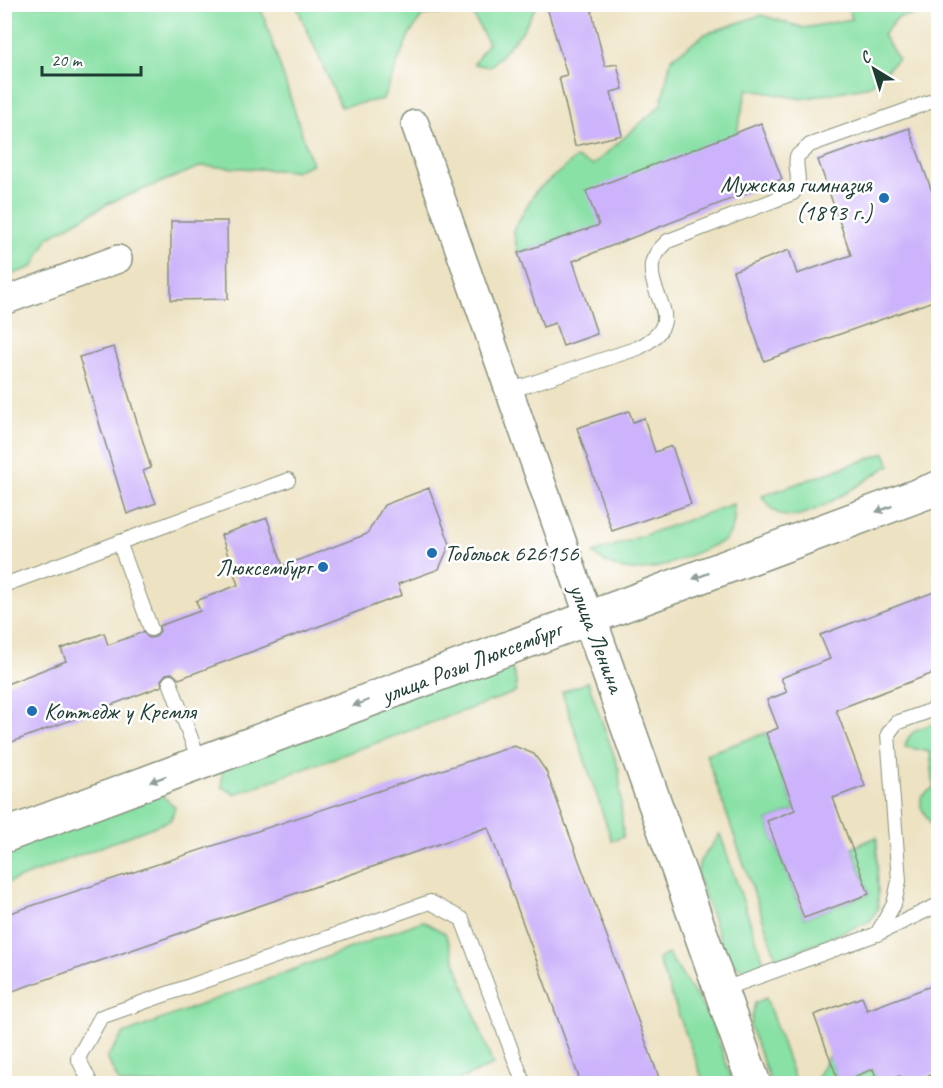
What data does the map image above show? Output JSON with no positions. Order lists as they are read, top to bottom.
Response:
{
  "streets": {
    "main road": ["улица Ленина", "улица Розы Люксембург"]
  },
  "crossings": [
    ["улица Ленина", "улица Розы Люксембург"]
  ],
  "one_way": ["улица Розы Люксембург"],
  "places": [
    "Мужская гимназия (1893 г.)",
    "Тобольск 626156",
    "Люксембург",
    "Коттедж у Кремля"
  ],
  "scale_bar": "20 m",
  "north": "top left"
}
